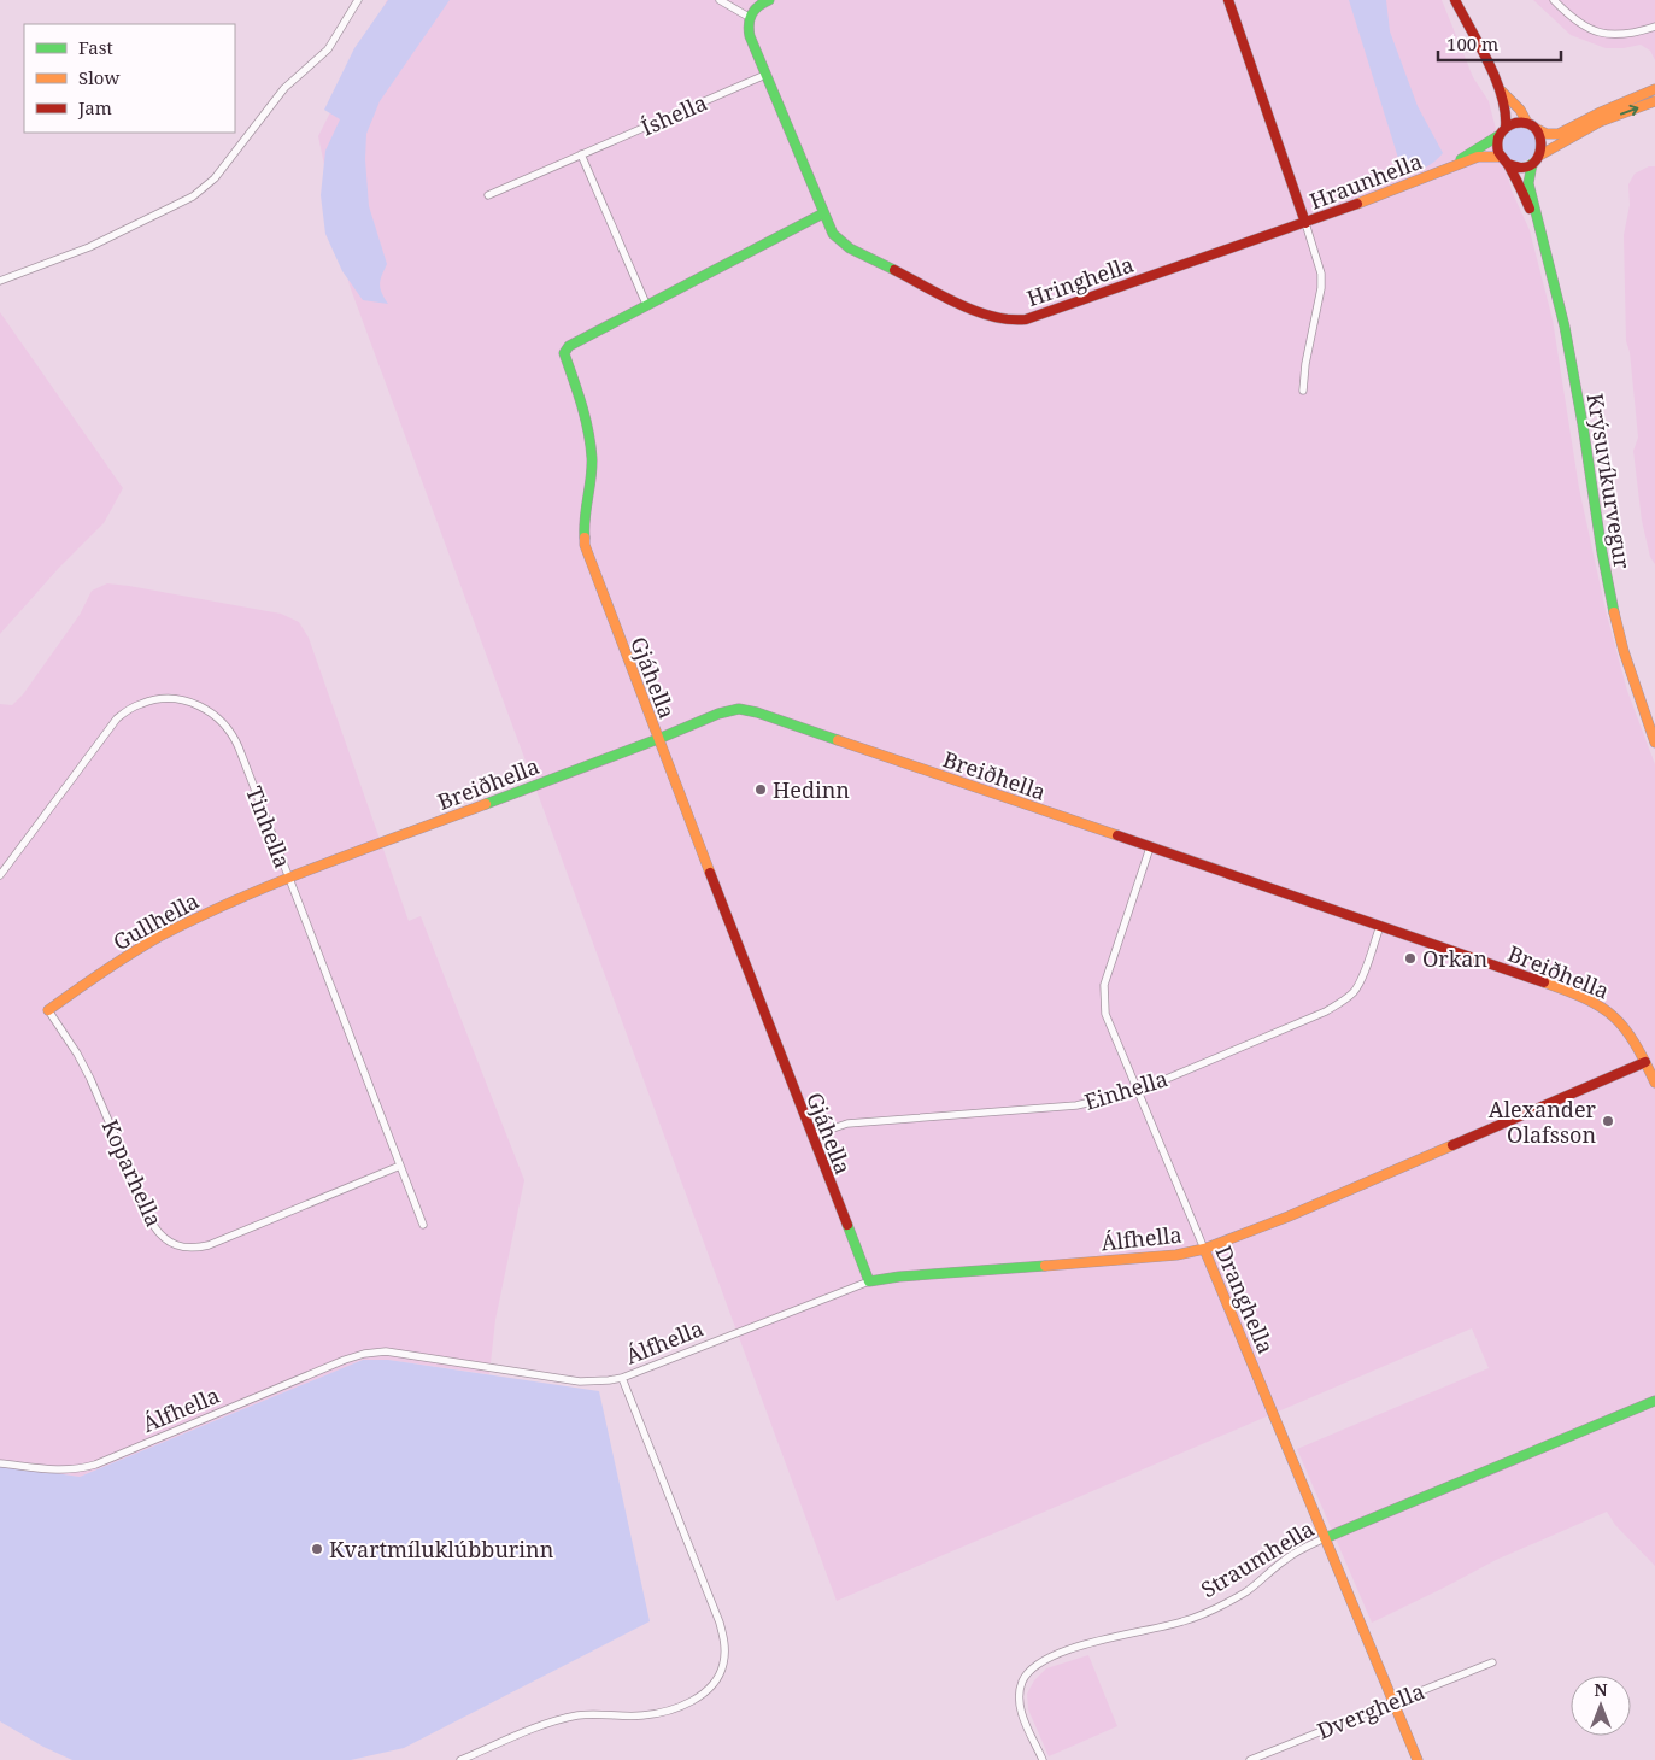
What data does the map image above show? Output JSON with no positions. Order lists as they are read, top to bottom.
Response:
{
  "streets": {
    "street": [
      "Íshella",
      "Hraunhella",
      "Hringhella",
      "Krýsuvíkurvegur",
      "Gjáhella",
      "Breiðhella",
      "Tinhella",
      "Gullhella",
      "Einhella",
      "Koparhella",
      "Álfhella",
      "Dranghella",
      "Straumhella",
      "Dverghella"
    ]
  },
  "crossings": [
    ["Íshella", "Hringhella"],
    ["Hraunhella", "Hringhella"],
    ["Hraunhella", "Krýsuvíkurvegur"],
    ["Hringhella", "Gjáhella"],
    ["Gjáhella", "Breiðhella"],
    ["Gjáhella", "Einhella"],
    ["Gjáhella", "Álfhella"],
    ["Breiðhella", "Tinhella"],
    ["Breiðhella", "Gullhella"],
    ["Breiðhella", "Einhella"],
    ["Breiðhella", "Álfhella"],
    ["Breiðhella", "Dranghella"],
    ["Tinhella", "Gullhella"],
    ["Tinhella", "Koparhella"],
    ["Gullhella", "Koparhella"],
    ["Einhella", "Dranghella"],
    ["Álfhella", "Dranghella"],
    ["Dranghella", "Straumhella"],
    ["Dranghella", "Dverghella"]
  ],
  "places": [
    "Hedinn",
    "Orkan",
    "Alexander Olafsson",
    "Kvartmíluklúbburinn"
  ],
  "legend": ["Fast", "Slow", "Jam"],
  "scale_bar": "100 m",
  "north": "top"
}
